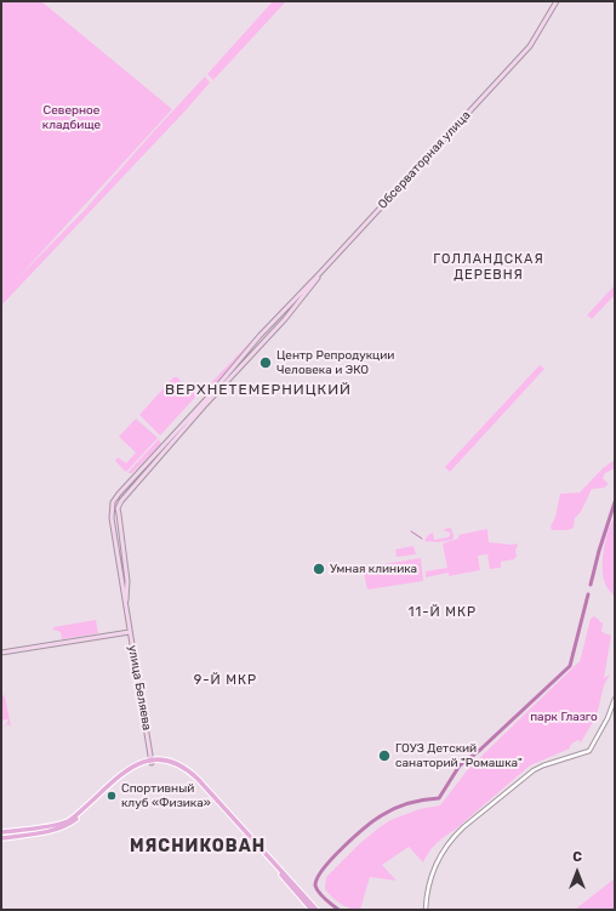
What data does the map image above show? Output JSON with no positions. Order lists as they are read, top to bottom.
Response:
{
  "streets": {
    "main road": ["Обсерваторная улица", "улица Беляева"]
  },
  "crossings": [
    ["Обсерваторная улица", "улица Беляева"]
  ],
  "districts": [
    "ГОЛЛАНДСКАЯ ДЕРЕВНЯ",
    "ВЕРХНЕТЕМЕРНИЦКИЙ",
    "11-Й МКР",
    "9-Й МКР",
    "МЯСНИКОВАН"
  ],
  "parks": ["Северное кладбище", "парк Глазго"],
  "places": [
    "Центр Репродукции Человека и ЭКО",
    "Умная клиника",
    "ГОУЗ Детский санаторий \"Ромашка\"",
    "Спортивный клуб «Физика»"
  ],
  "north": "top"
}
